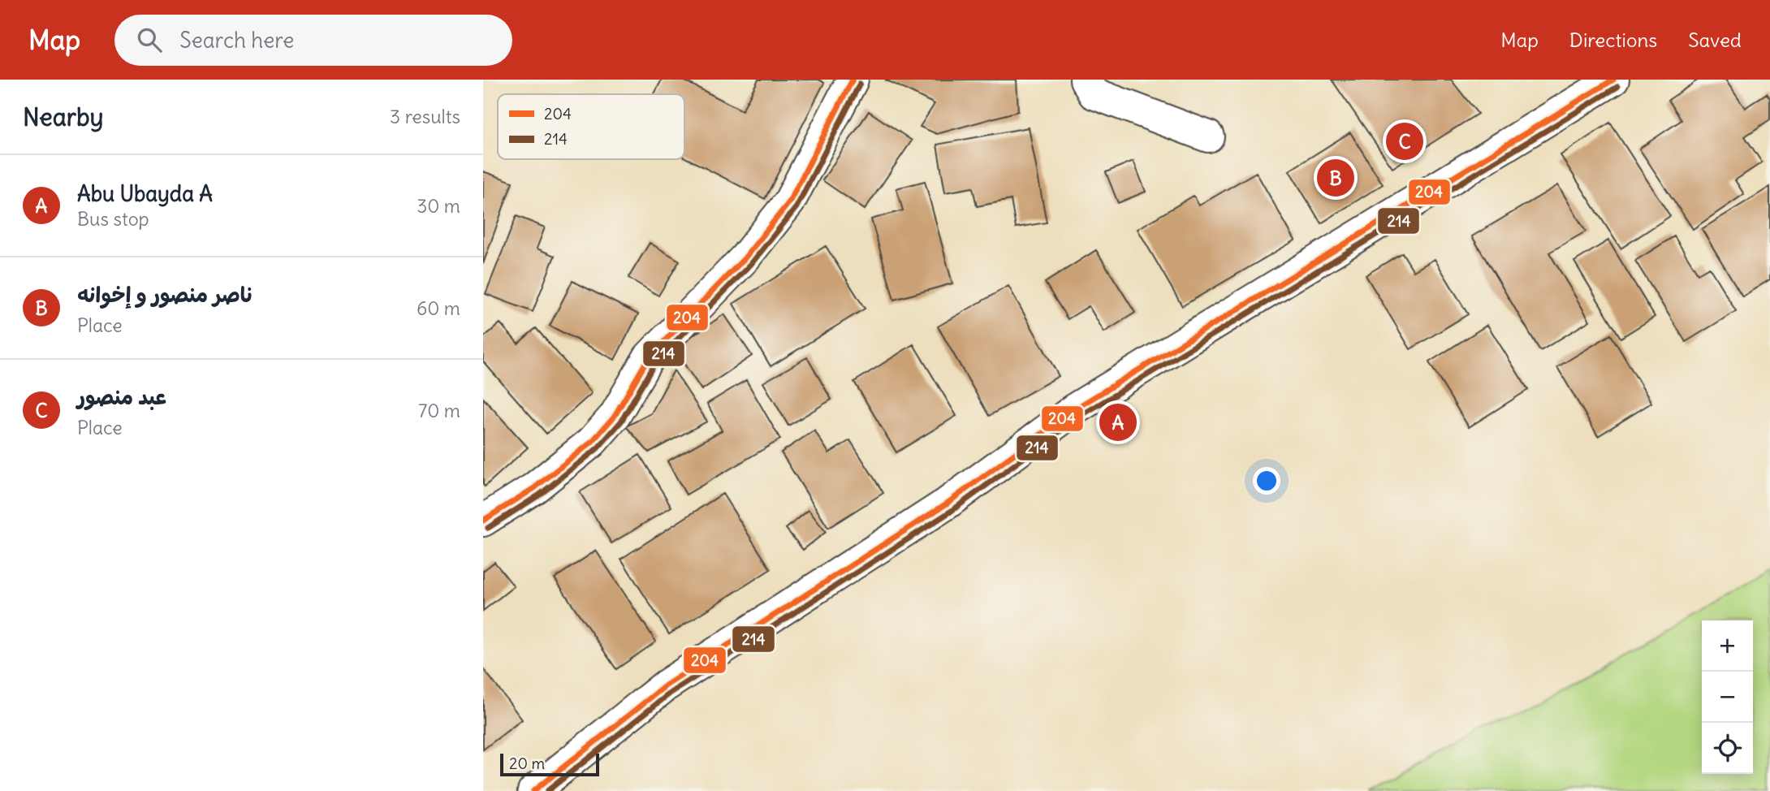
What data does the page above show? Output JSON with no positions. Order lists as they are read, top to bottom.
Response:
{
  "lines": ["transit line 204", "transit line 214"],
  "legend": ["204", "214"],
  "scale_bar": "20 m",
  "page": {
    "header": "Map",
    "search": "Search here",
    "nav": ["Map", "Directions", "Saved"],
    "heading": ["Nearby", "3 results"],
    "pins": ["C", "B", "A"],
    "list": [
      {
        "mark": "A",
        "name": "Abu Ubayda A",
        "note": "Bus stop",
        "value": "30 m"
      },
      {
        "mark": "B",
        "name": "ناصر منصور و إخوانه",
        "note": "Place",
        "value": "60 m"
      },
      {
        "mark": "C",
        "name": "عبد منصور",
        "note": "Place",
        "value": "70 m"
      }
    ],
    "map_buttons": ["+", "−"],
    "scale": "20 m"
  }
}
